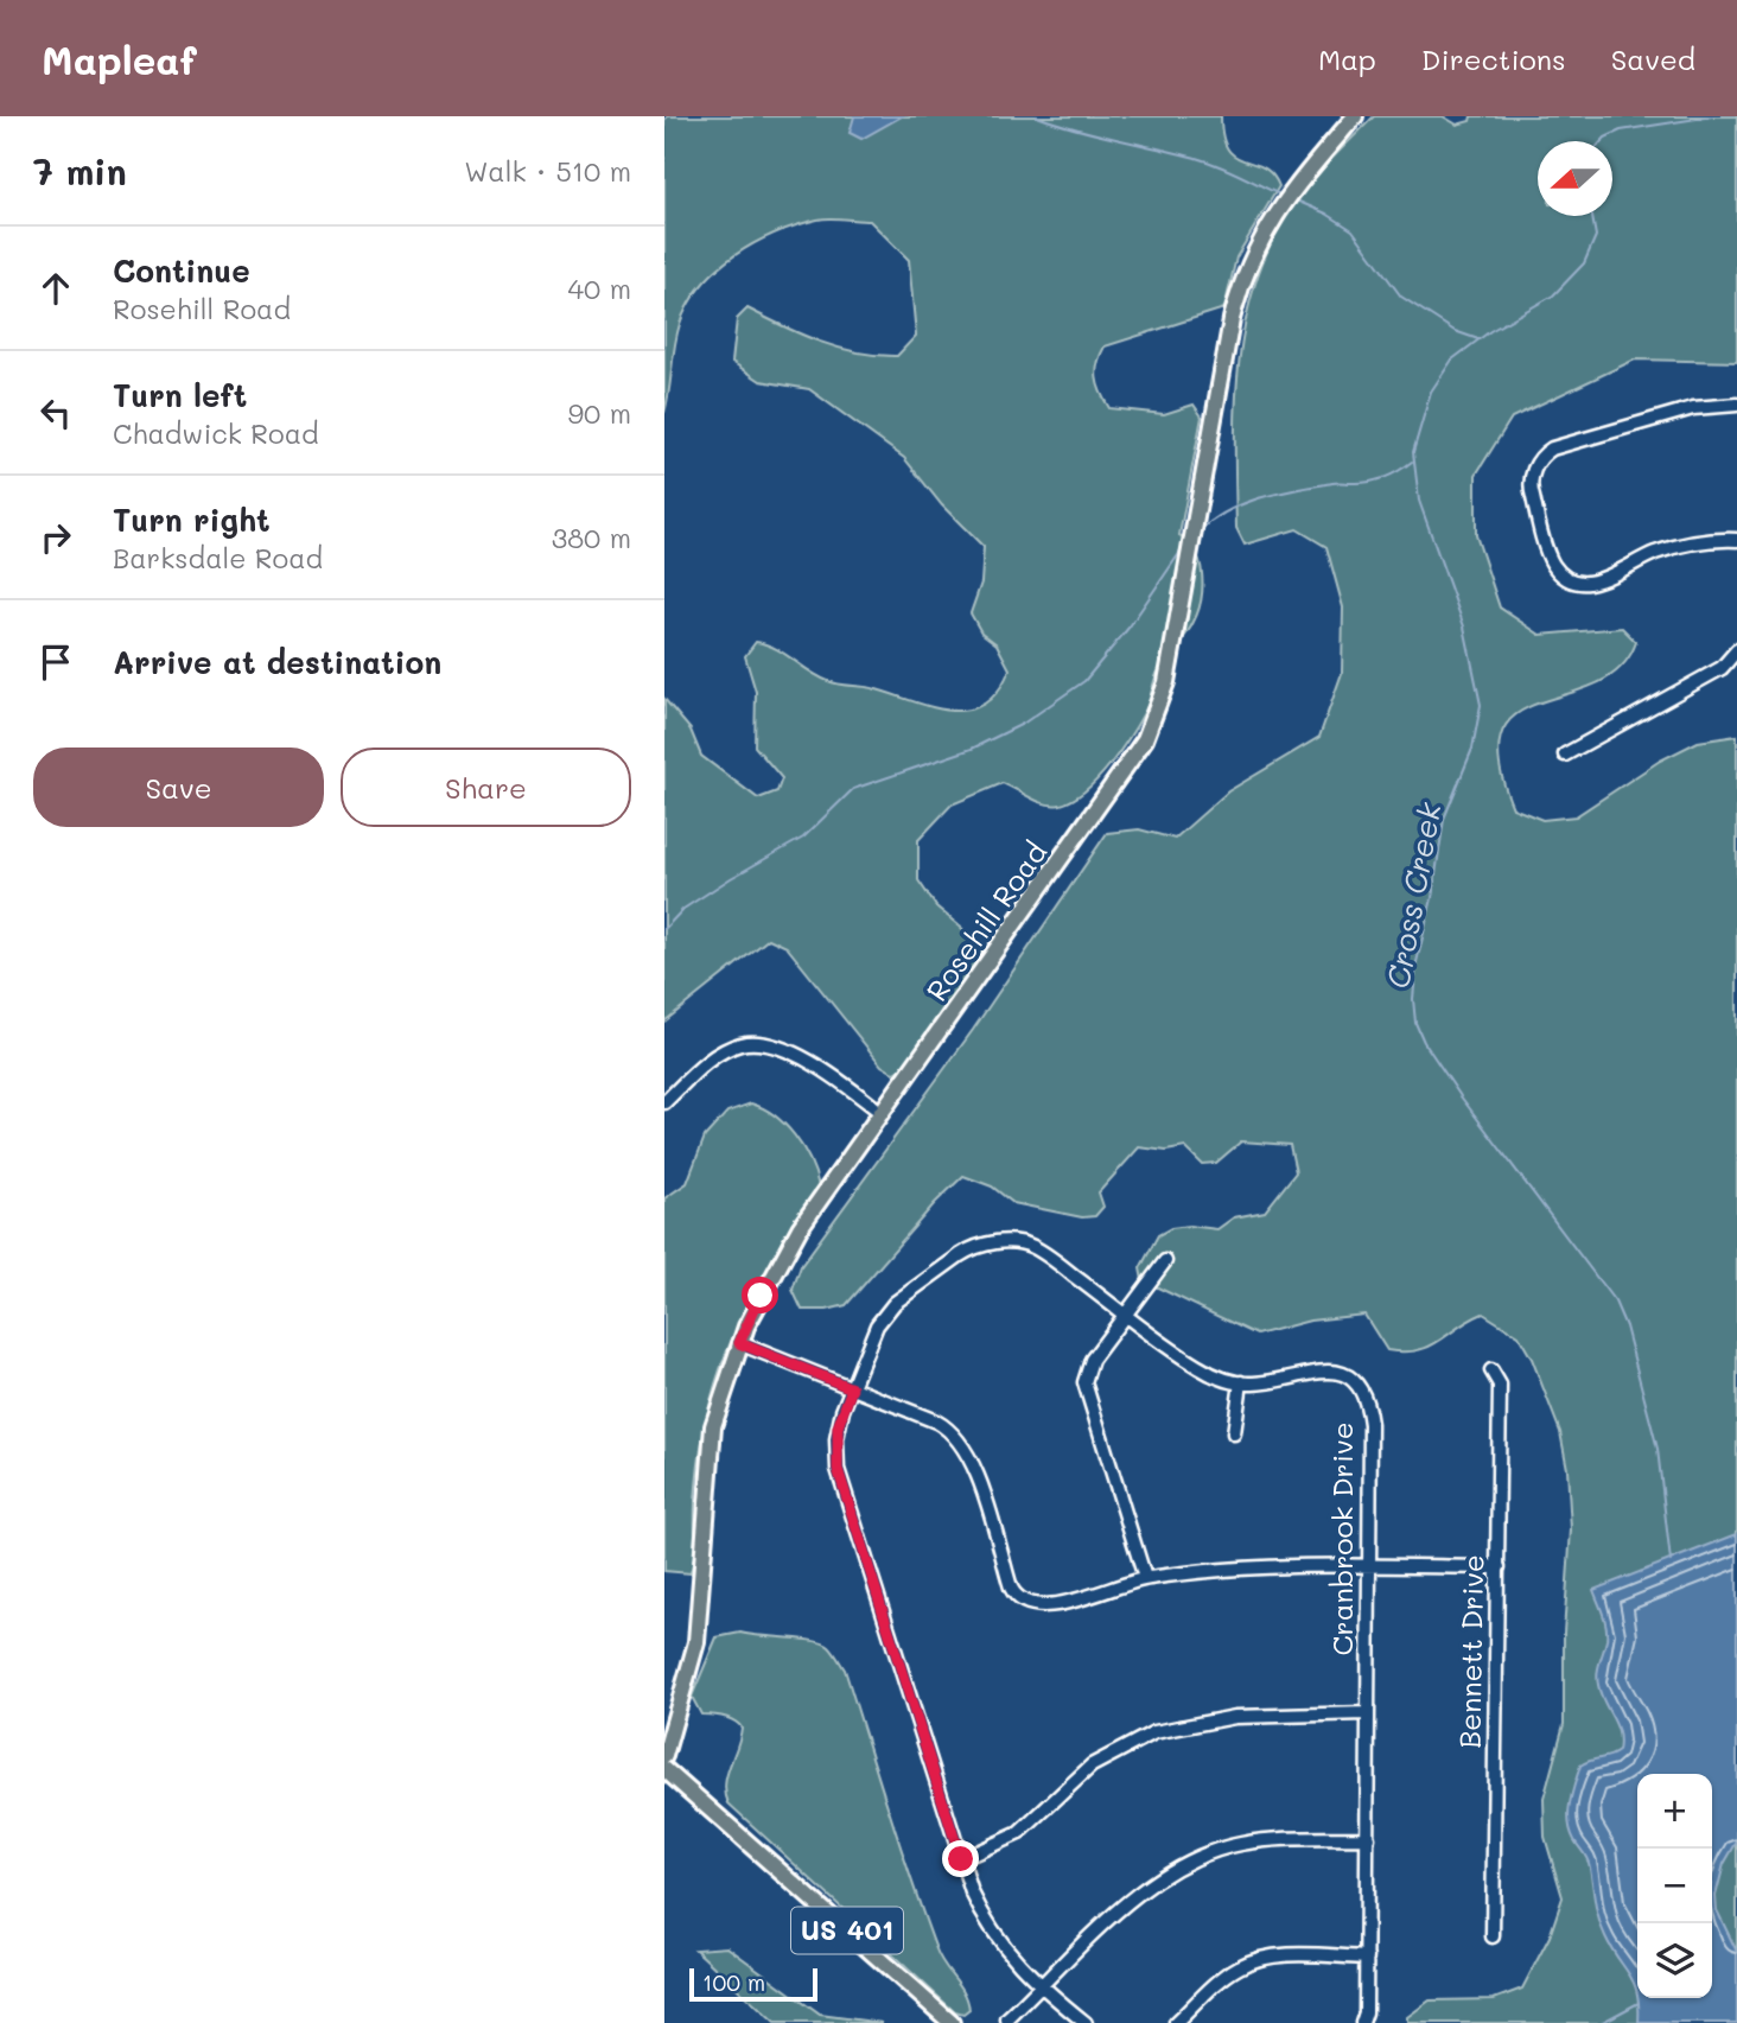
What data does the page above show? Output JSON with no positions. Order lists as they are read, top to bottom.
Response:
{
  "streets": {
    "main road": ["Rosehill Road", "US 401"],
    "street": ["Cranbrook Drive", "Bennett Drive"]
  },
  "water": ["Cross Creek"],
  "scale_bar": "100 m",
  "north": "left",
  "page": {
    "header": "Mapleaf",
    "nav": ["Map", "Directions", "Saved"],
    "heading": ["7 min", "Walk · 510 m"],
    "list": [
      ["Continue", "Rosehill Road", "40 m"],
      ["Turn left", "Chadwick Road", "90 m"],
      ["Turn right", "Barksdale Road", "380 m"],
      "Arrive at destination"
    ],
    "buttons": ["Save", "Share"],
    "map_buttons": ["+", "−"],
    "scale": "100 m"
  }
}
